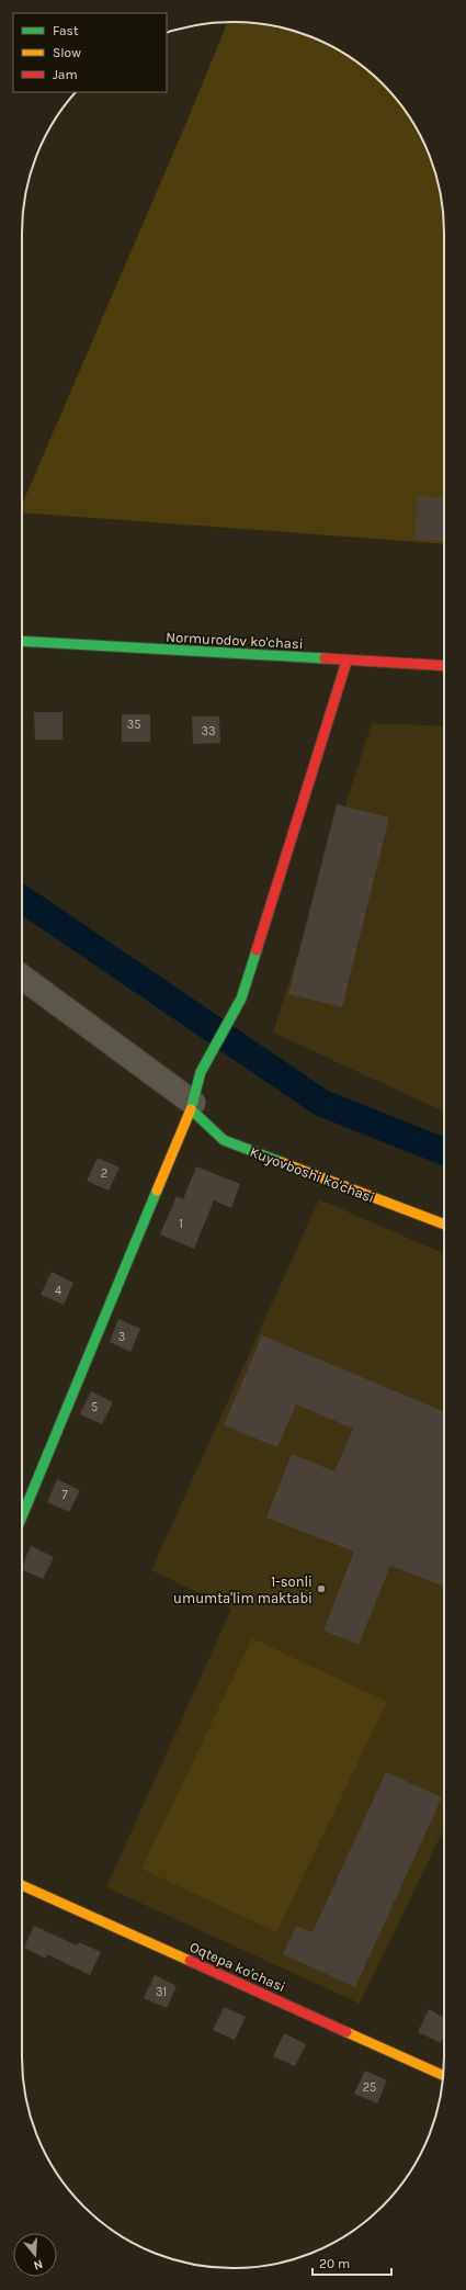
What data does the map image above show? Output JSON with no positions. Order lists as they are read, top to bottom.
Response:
{
  "streets": {
    "main road": ["Normurodov ko'chasi", "Kuyovboshi ko'chasi", "Oqtepa ko'chasi"]
  },
  "places": ["1-sonli umumta'lim maktabi"],
  "house_numbers": [
    "35",
    "33",
    "2",
    "1",
    "4",
    "3",
    "5",
    "7",
    "31",
    "25"
  ],
  "legend": ["Fast", "Slow", "Jam"],
  "scale_bar": "20 m",
  "north": "bottom"
}
